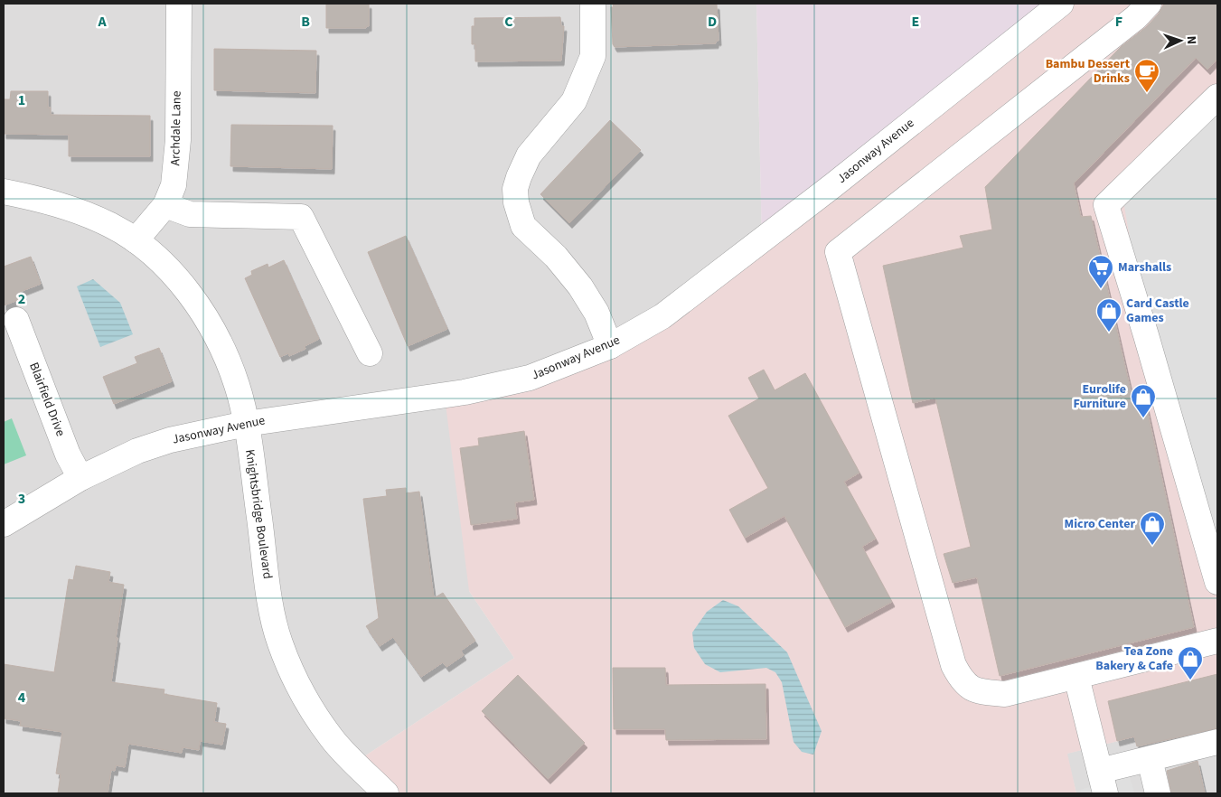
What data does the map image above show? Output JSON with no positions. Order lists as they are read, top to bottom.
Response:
{
  "streets": {
    "street": [
      "Archdale Lane",
      "Jasonway Avenue",
      "Blairfield Drive",
      "Knightsbridge Boulevard"
    ]
  },
  "crossings": [
    ["Archdale Lane", "Knightsbridge Boulevard"],
    ["Jasonway Avenue", "Blairfield Drive"],
    ["Jasonway Avenue", "Knightsbridge Boulevard"]
  ],
  "places": {
    "cafe": ["Bambu Dessert Drinks"],
    "supermarket": ["Marshalls"],
    "shop": [
      "Card Castle Games",
      "Eurolife Furniture",
      "Micro Center",
      "Tea Zone Bakery & Cafe"
    ]
  },
  "north": "right",
  "grid": {
    "columns": [
      "A",
      "B",
      "C",
      "D",
      "E",
      "F"
    ],
    "rows": [
      "1",
      "2",
      "3",
      "4"
    ]
  }
}
